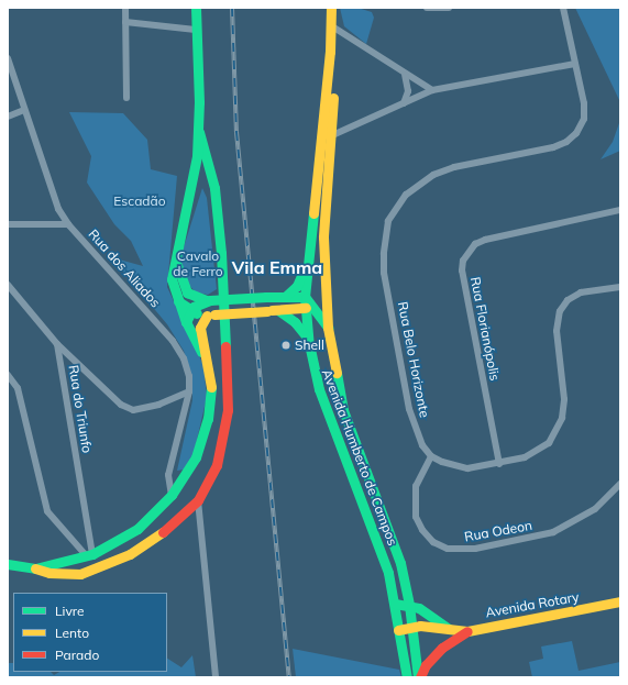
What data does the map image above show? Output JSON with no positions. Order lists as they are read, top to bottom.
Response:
{
  "streets": {
    "main road": ["Avenida Humberto de Campos", "Avenida Rotary"],
    "street": [
      "Rua dos Aliados",
      "Rua Florianópolis",
      "Rua Belo Horizonte",
      "Rua do Triunfo",
      "Rua Odeon"
    ]
  },
  "crossings": [
    ["Rua Belo Horizonte", "Rua Odeon"],
    ["Avenida Humberto de Campos", "Avenida Rotary"]
  ],
  "districts": ["Vila Emma"],
  "parks": ["Escadão", "Cavalo de Ferro"],
  "places": ["Shell"],
  "legend": ["Livre", "Lento", "Parado"]
}
